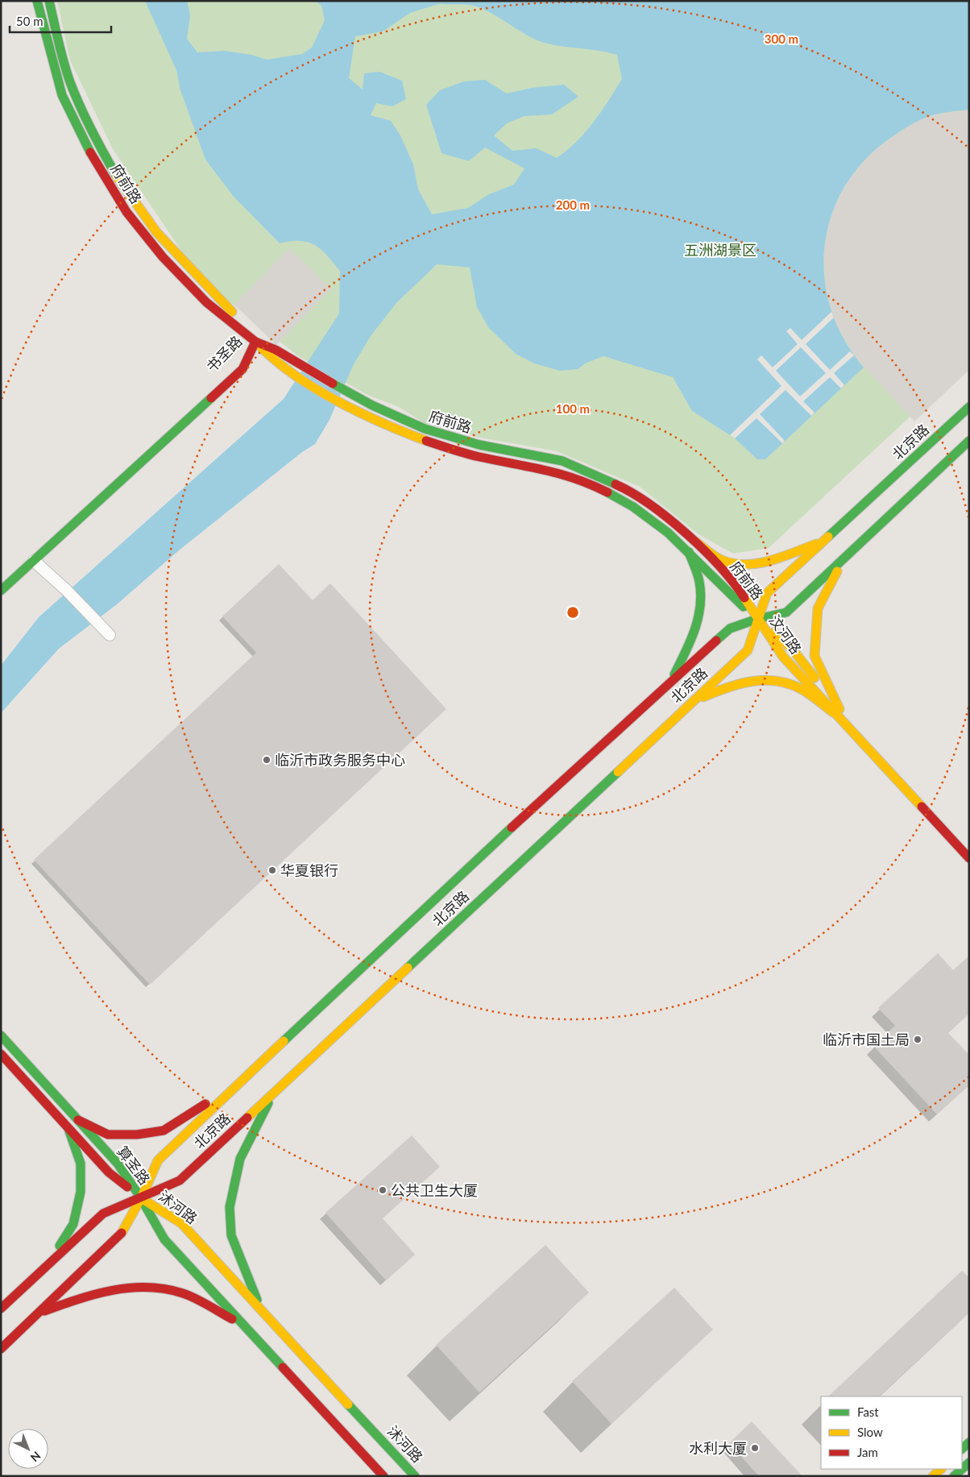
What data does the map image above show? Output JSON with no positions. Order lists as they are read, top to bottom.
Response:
{
  "streets": {
    "main road": [
      "府前路",
      "书圣路",
      "北京路",
      "汶河路",
      "算圣路",
      "沭河路"
    ]
  },
  "crossings": [
    ["府前路", "书圣路"],
    ["府前路", "北京路"],
    ["府前路", "汶河路"],
    ["北京路", "汶河路"],
    ["北京路", "算圣路"],
    ["北京路", "沭河路"],
    ["算圣路", "沭河路"]
  ],
  "parks": ["五洲湖景区"],
  "places": [
    "临沂市政务服务中心",
    "华夏银行",
    "临沂市国土局",
    "公共卫生大厦",
    "水利大厦"
  ],
  "legend": ["Fast", "Slow", "Jam"],
  "scale_bar": "50 m",
  "north": "bottom right",
  "rings": ["300 m", "200 m", "100 m"]
}
